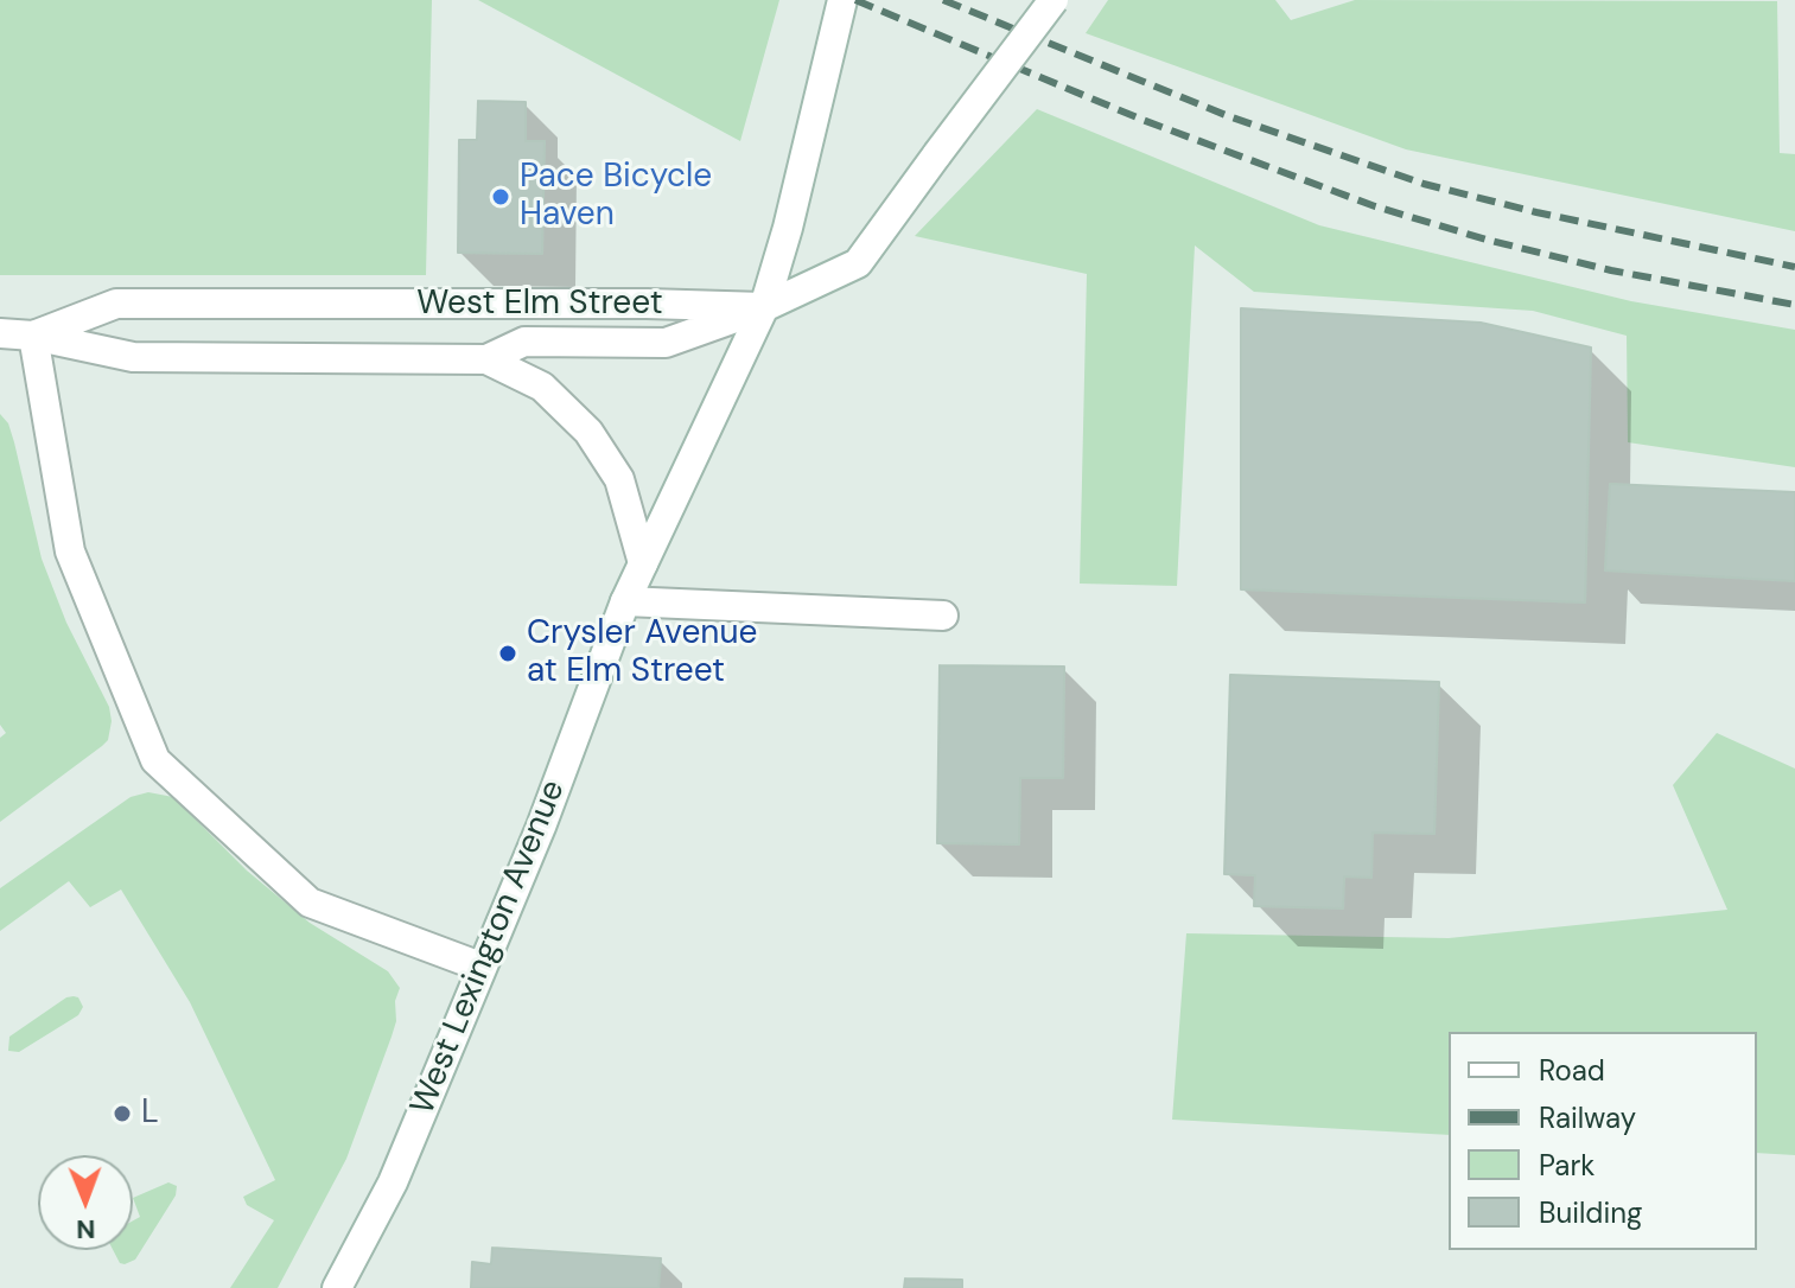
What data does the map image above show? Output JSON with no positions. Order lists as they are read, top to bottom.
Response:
{
  "streets": {
    "street": ["West Elm Street", "West Lexington Avenue"]
  },
  "crossings": [
    ["West Elm Street", "West Lexington Avenue"]
  ],
  "places": ["Pace Bicycle Haven", "Crysler Avenue at Elm Street", "L"],
  "legend": [
    "Road",
    "Railway",
    "Park",
    "Building"
  ],
  "north": "bottom"
}
